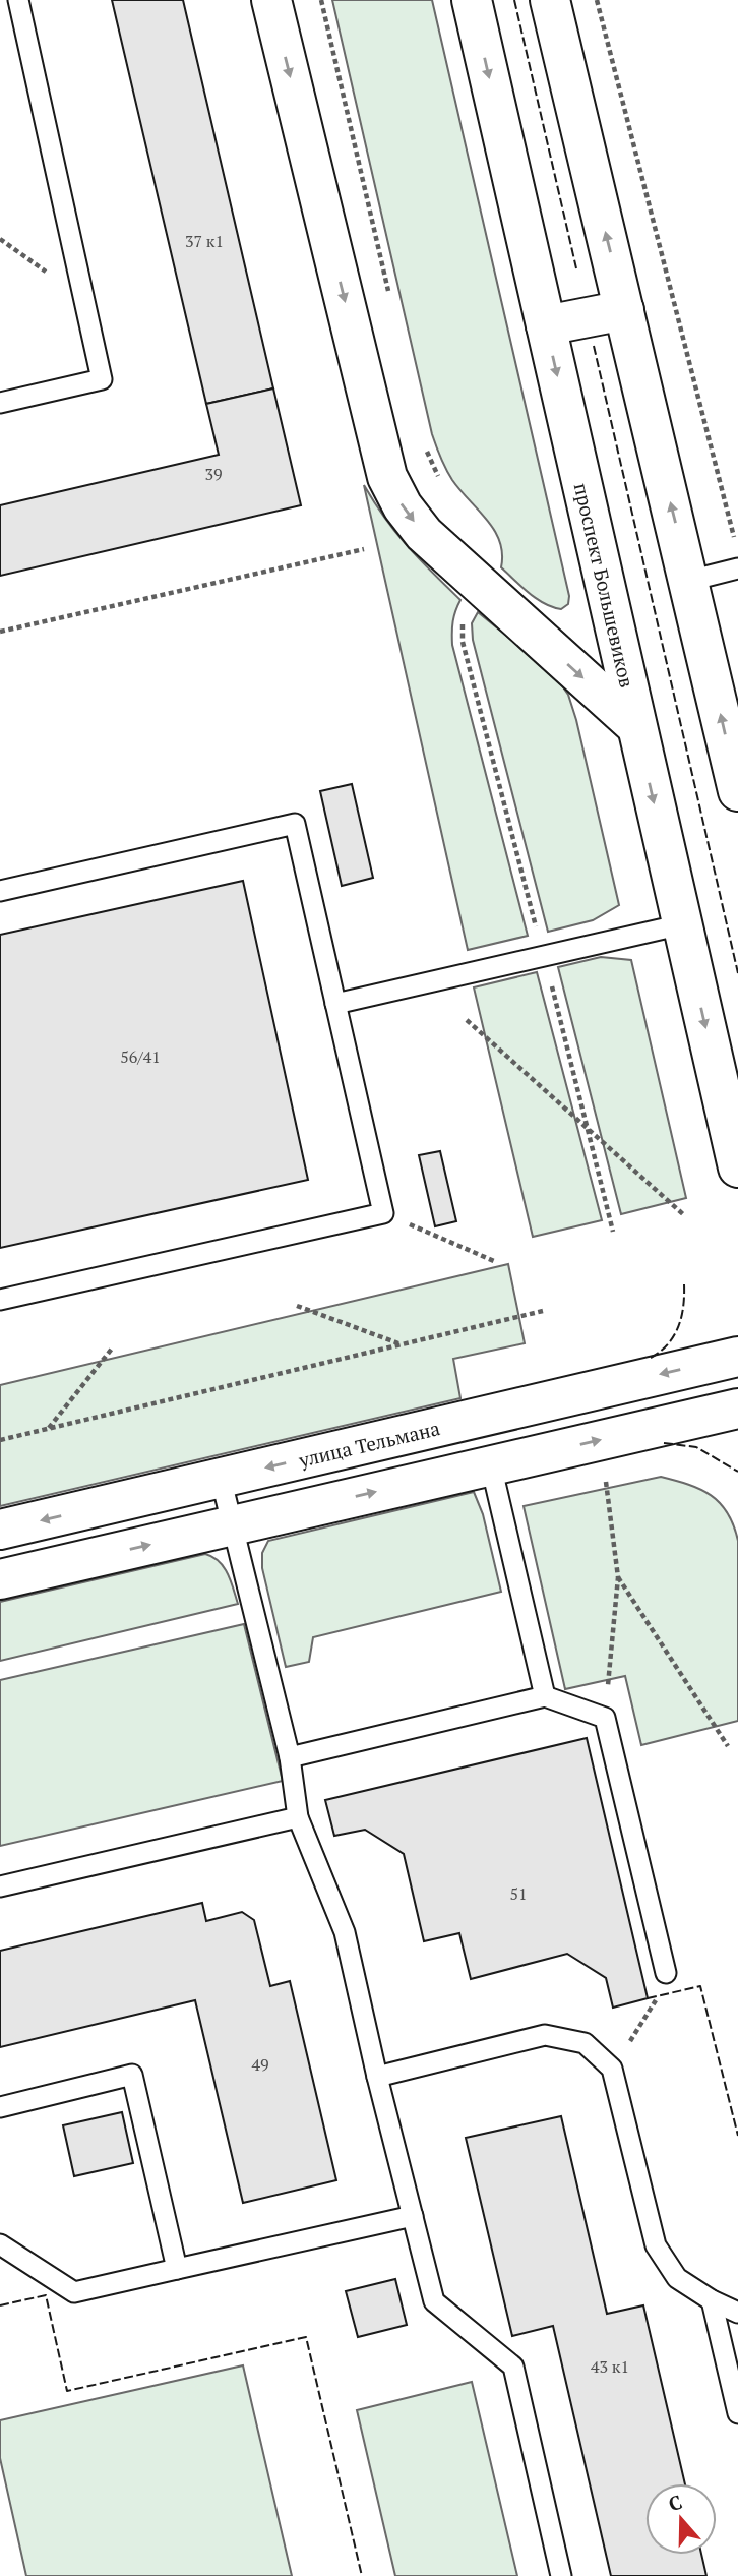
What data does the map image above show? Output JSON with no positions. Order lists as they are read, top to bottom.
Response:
{
  "streets": {
    "street": ["проспект Большевиков", "улица Тельмана"]
  },
  "house_numbers": [
    "37 к1",
    "39",
    "56/41",
    "51",
    "49",
    "43 к1"
  ],
  "north": "top"
}
